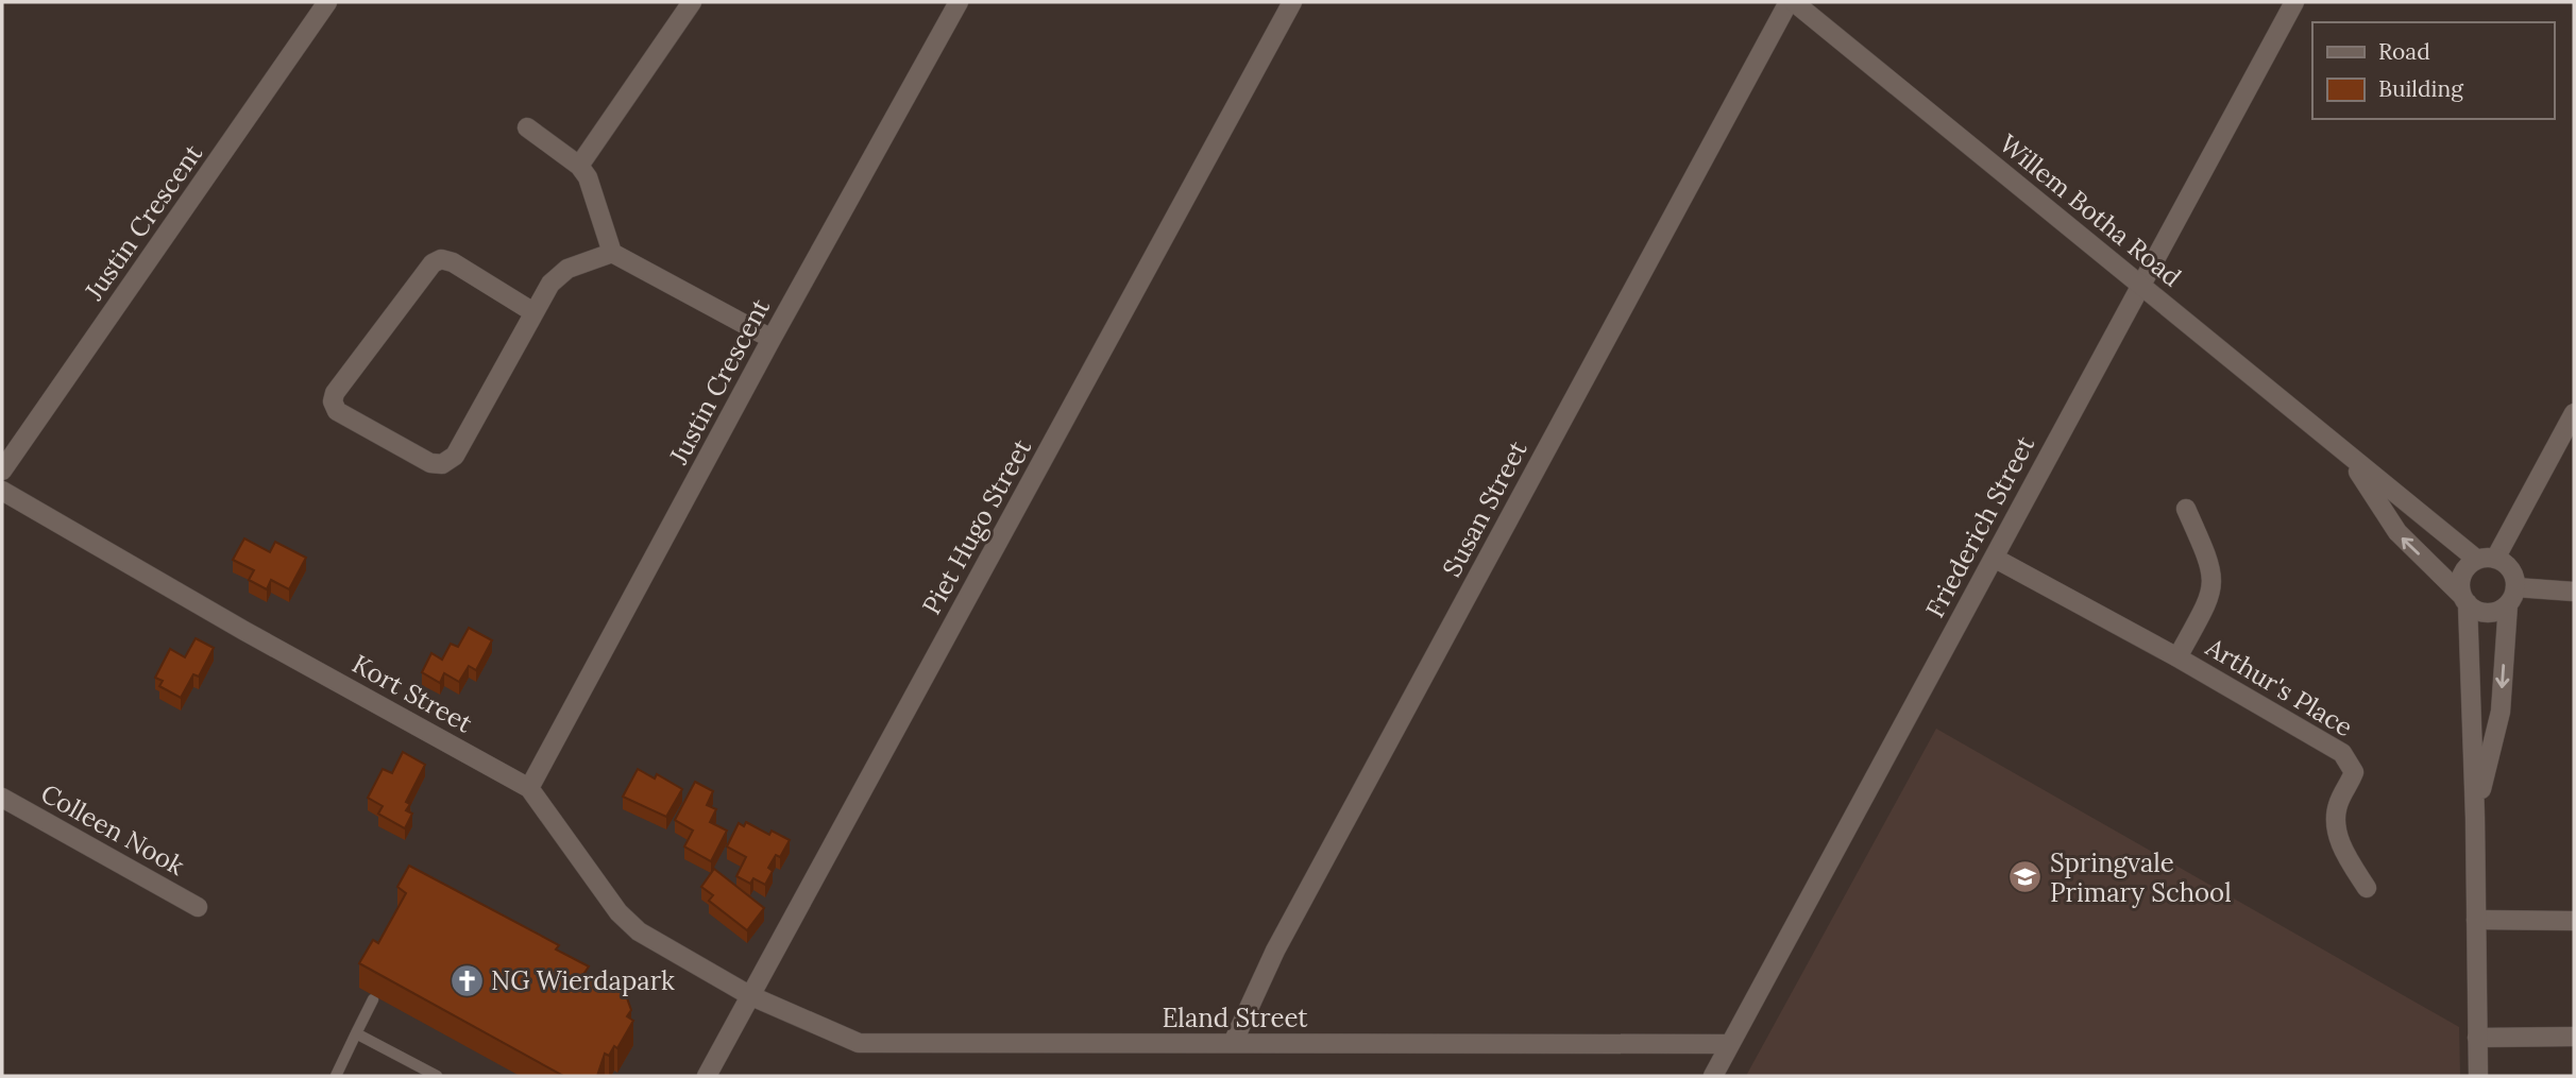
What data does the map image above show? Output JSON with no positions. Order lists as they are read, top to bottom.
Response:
{
  "streets": {
    "street": [
      "Willem Botha Road",
      "Justin Crescent",
      "Susan Street",
      "Piet Hugo Street",
      "Friederich Street",
      "Arthur's Place",
      "Kort Street",
      "Colleen Nook",
      "Eland Street"
    ]
  },
  "crossings": [
    ["Willem Botha Road", "Susan Street"],
    ["Willem Botha Road", "Friederich Street"],
    ["Justin Crescent", "Kort Street"],
    ["Susan Street", "Eland Street"],
    ["Piet Hugo Street", "Kort Street"],
    ["Piet Hugo Street", "Eland Street"],
    ["Friederich Street", "Arthur's Place"],
    ["Friederich Street", "Eland Street"],
    ["Kort Street", "Eland Street"]
  ],
  "places": {
    "school or university": ["Springvale Primary School"],
    "church": ["NG Wierdapark"]
  },
  "legend": ["Road", "Building"]
}
